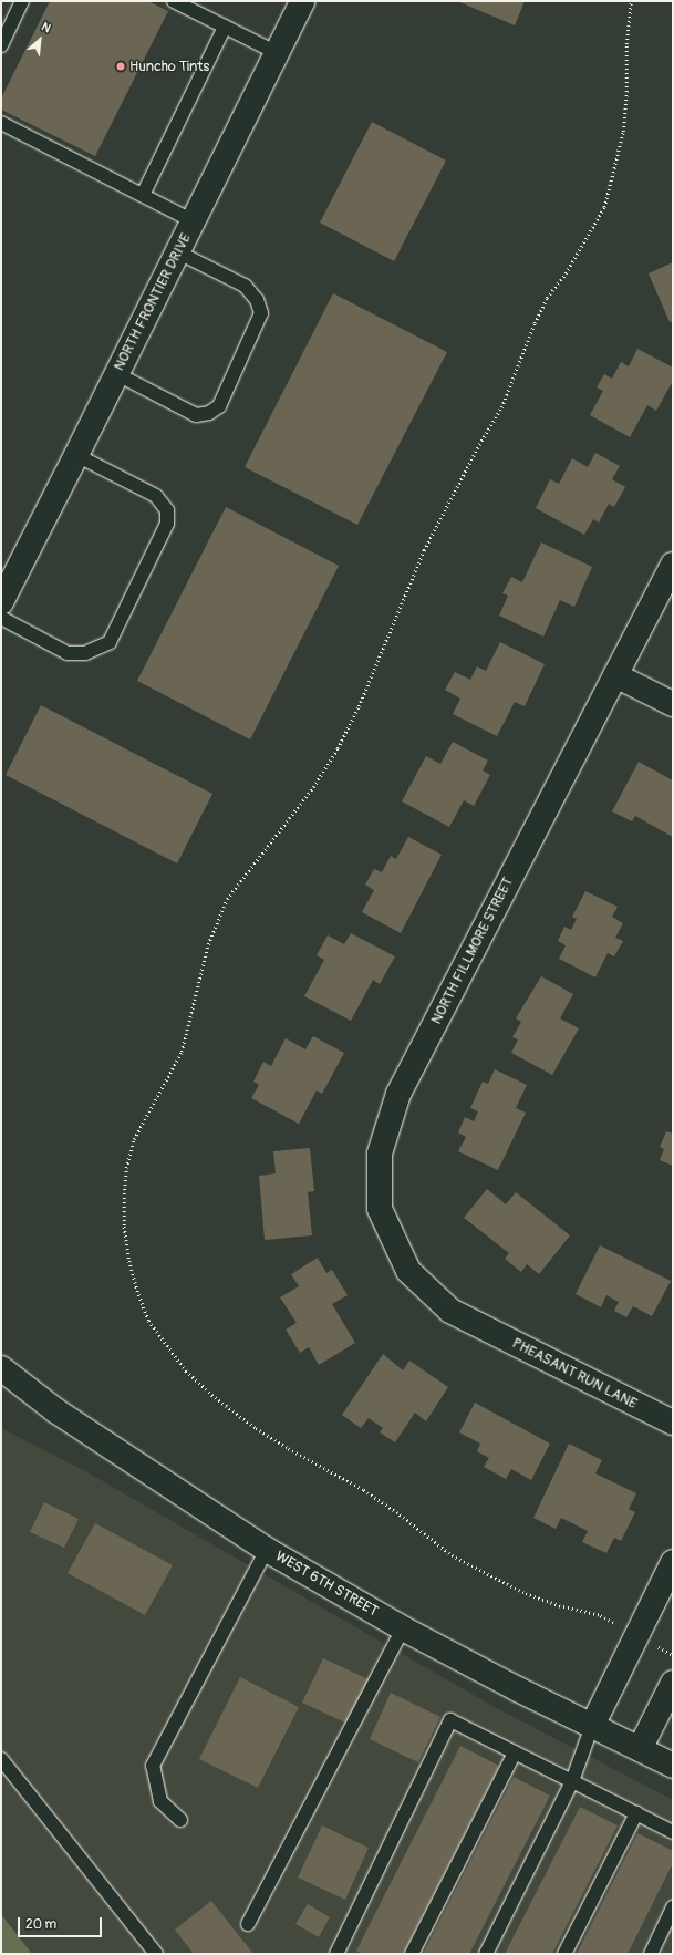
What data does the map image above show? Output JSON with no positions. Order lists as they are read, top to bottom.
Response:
{
  "streets": {
    "street": [
      "NORTH FRONTIER DRIVE",
      "NORTH FILLMORE STREET",
      "PHEASANT RUN LANE",
      "WEST 6TH STREET"
    ]
  },
  "crossings": [
    ["NORTH FILLMORE STREET", "PHEASANT RUN LANE"]
  ],
  "places": ["Huncho Tints"],
  "scale_bar": "20 m",
  "north": "top right"
}
